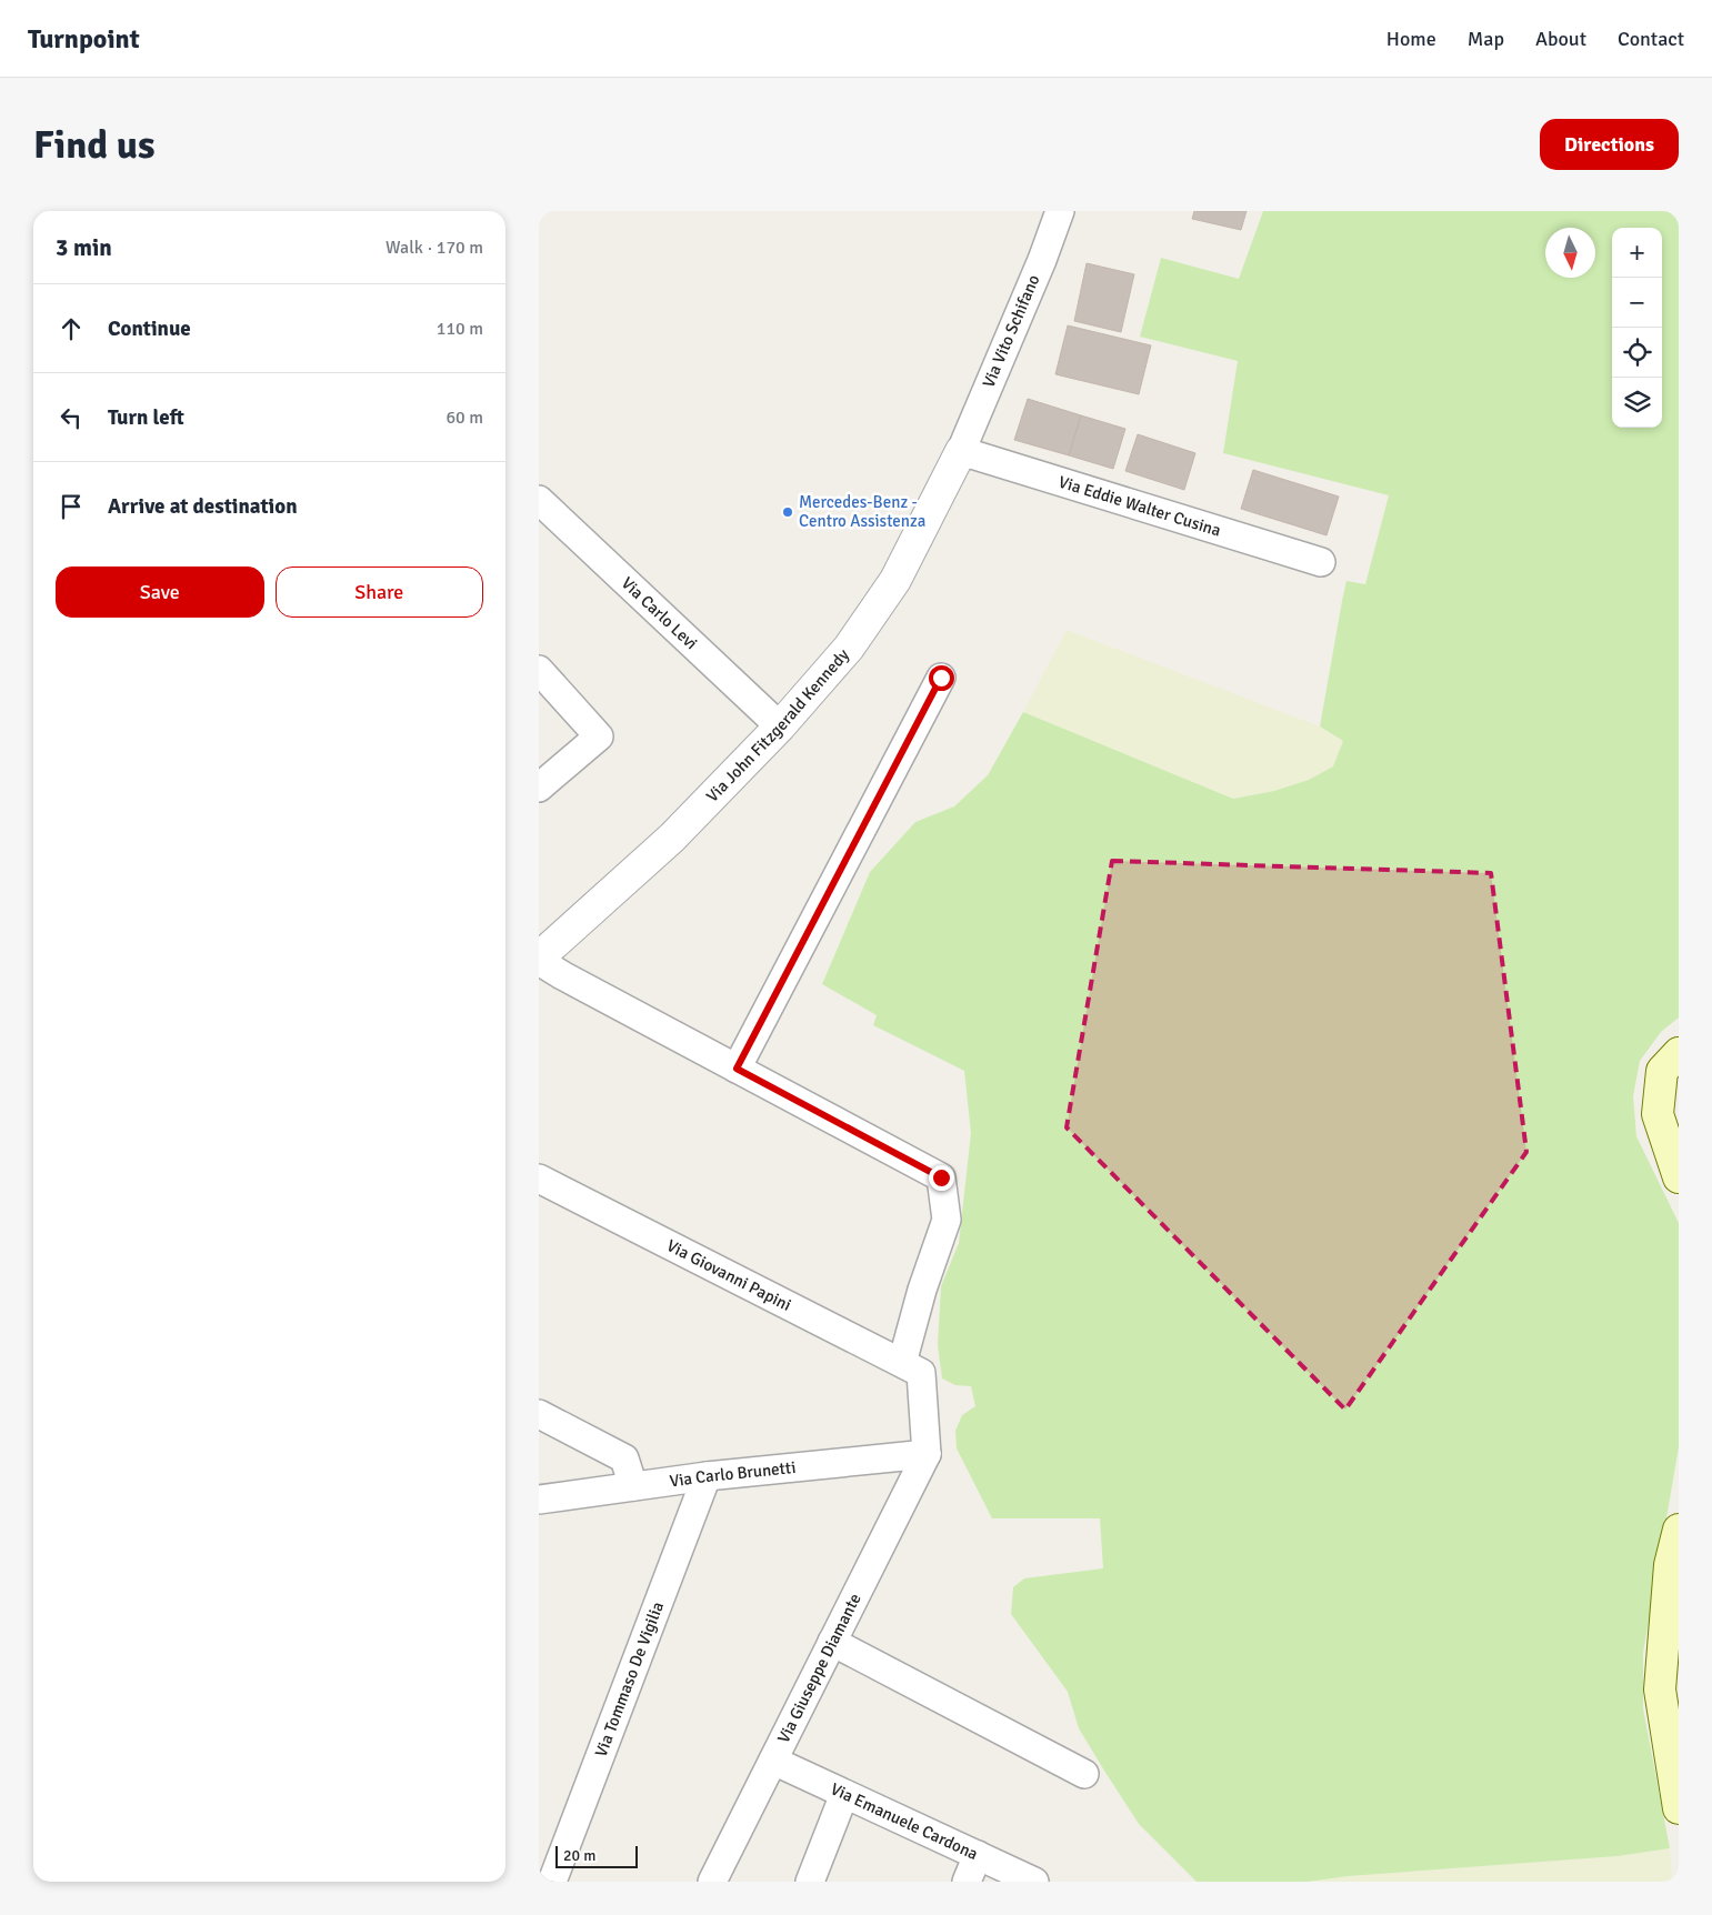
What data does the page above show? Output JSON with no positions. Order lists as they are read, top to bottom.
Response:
{
  "streets": {
    "street": [
      "Via Vito Schifano",
      "Via Eddie Walter Cusina",
      "Via Carlo Levi",
      "Via John Fitzgerald Kennedy",
      "Via Giovanni Papini",
      "Via Carlo Brunetti",
      "Via Giuseppe Diamante",
      "Via Tommaso De Vigilia",
      "Via Emanuele Cardona"
    ]
  },
  "crossings": [
    ["Via Vito Schifano", "Via Eddie Walter Cusina"],
    ["Via Vito Schifano", "Via John Fitzgerald Kennedy"],
    ["Via Eddie Walter Cusina", "Via John Fitzgerald Kennedy"],
    ["Via Carlo Levi", "Via John Fitzgerald Kennedy"],
    ["Via Carlo Brunetti", "Via Giuseppe Diamante"],
    ["Via Carlo Brunetti", "Via Tommaso De Vigilia"],
    ["Via Giuseppe Diamante", "Via Emanuele Cardona"]
  ],
  "places": ["Mercedes-Benz - Centro Assistenza"],
  "scale_bar": "20 m",
  "north": "bottom",
  "page": {
    "header": "Turnpoint",
    "nav": [
      "Home",
      "Map",
      "About",
      "Contact"
    ],
    "buttons": [
      "Directions",
      ["Save", "Share"]
    ],
    "title": "Find us",
    "heading": ["3 min", "Walk · 170 m"],
    "map_buttons": ["+", "−"],
    "list": [
      ["Continue", "110 m"],
      ["Turn left", "60 m"],
      "Arrive at destination"
    ],
    "scale": "20 m"
  }
}
